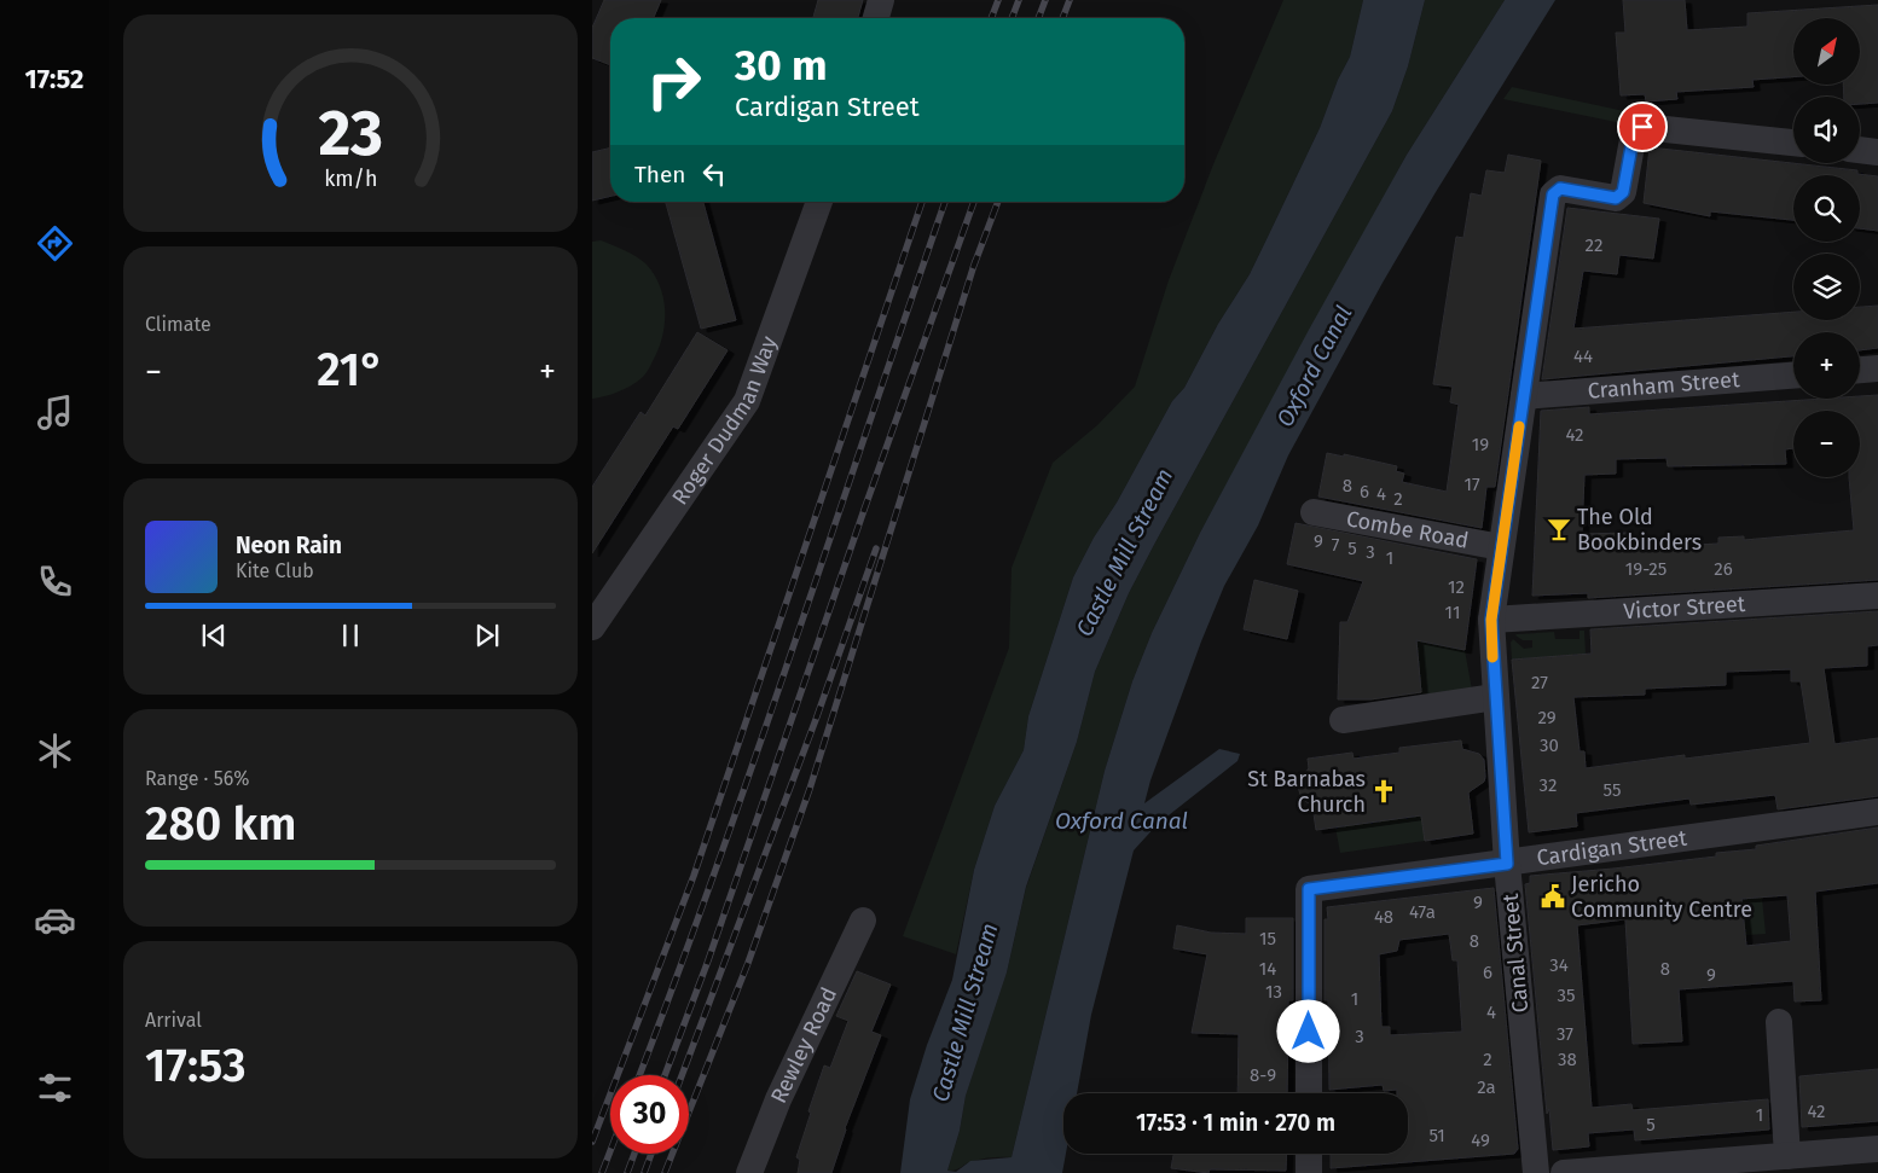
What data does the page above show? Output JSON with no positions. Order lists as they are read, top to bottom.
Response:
{
  "streets": {
    "street": [
      "Cranham Street",
      "Roger Dudman Way",
      "Combe Road",
      "Victor Street",
      "Cardigan Street",
      "Canal Street",
      "Rewley Road"
    ]
  },
  "crossings": [
    ["Cranham Street", "Canal Street"],
    ["Combe Road", "Canal Street"],
    ["Victor Street", "Canal Street"],
    ["Cardigan Street", "Canal Street"]
  ],
  "water": ["Oxford Canal", "Castle Mill Stream"],
  "places": {
    "bar": ["The Old Bookbinders"],
    "church": ["St Barnabas Church"],
    "public building": ["Jericho Community Centre"]
  },
  "house_numbers": [
    "22",
    "44",
    "42",
    "19",
    "17",
    "8",
    "6",
    "4",
    "2",
    "9",
    "7",
    "5",
    "3",
    "1",
    "19-25",
    "26",
    "12",
    "11",
    "27",
    "29",
    "30",
    "32",
    "55",
    "9",
    "47a",
    "48",
    "15",
    "8",
    "34",
    "14",
    "8",
    "6",
    "9",
    "13",
    "35",
    "1",
    "4",
    "37",
    "3",
    "2",
    "38",
    "8-9",
    "2a",
    "42",
    "1",
    "5",
    "51",
    "49"
  ],
  "north": "top right",
  "page": {
    "tabs": "17:52",
    "map_buttons": ["+", "−"],
    "turn": ["30 m", "Cardigan Street"],
    "then": "Then",
    "tile": [
      "Climate",
      ["Range · 56%", "280 km"],
      ["Arrival", "17:53"]
    ],
    "heat": ["−", "21°", "+"],
    "song": ["Neon Rain", "Kite Club"],
    "limit": "30",
    "trip": "17:53 · 1 min · 270 m",
    "gauge": ["23", "km/h"]
  }
}
